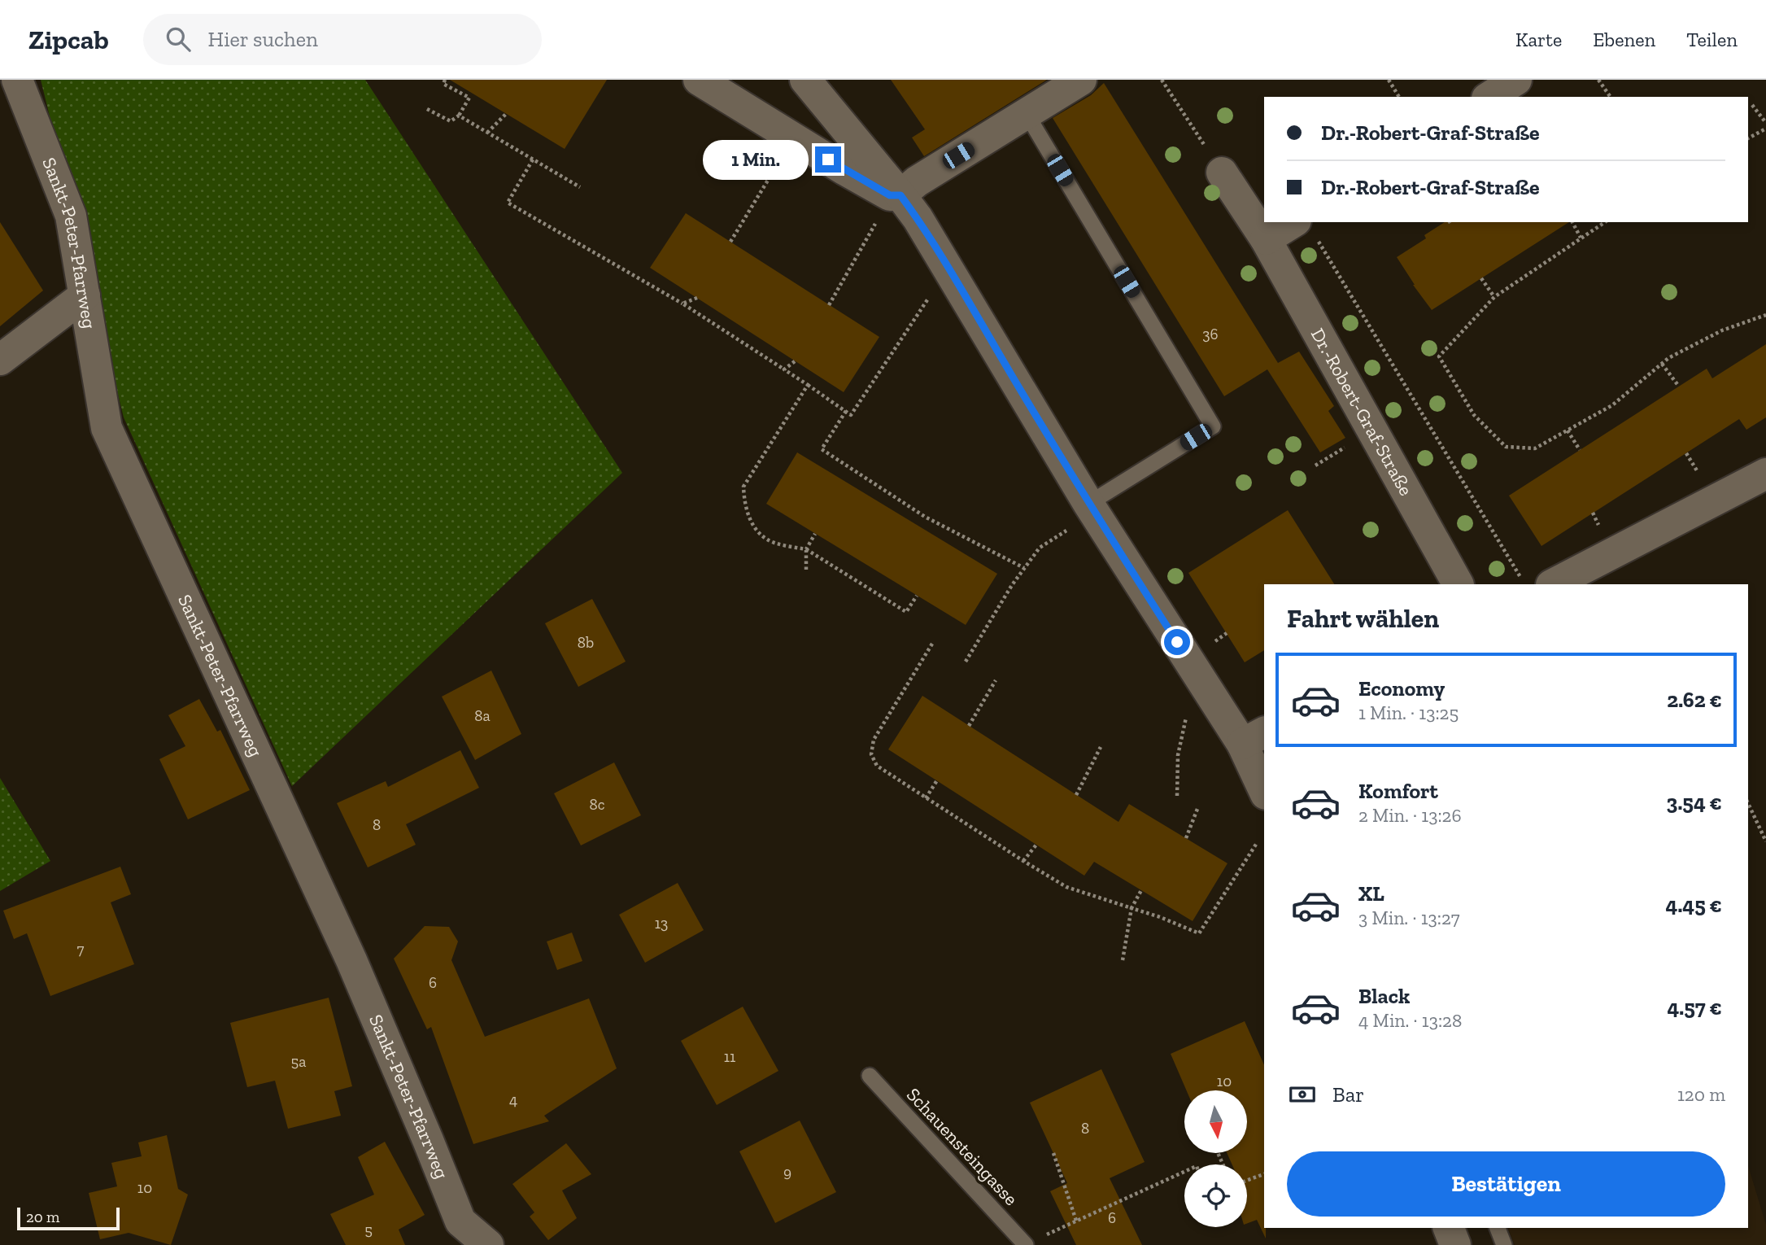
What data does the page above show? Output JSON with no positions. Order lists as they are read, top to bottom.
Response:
{
  "streets": {
    "street": ["Sankt-Peter-Pfarrweg", "Dr.-Robert-Graf-Straße"],
    "lane": ["Schauensteingasse"]
  },
  "house_numbers": [
    "36",
    "8b",
    "8a",
    "8c",
    "8",
    "13",
    "7",
    "6",
    "11",
    "5a",
    "10",
    "4",
    "8",
    "9",
    "10",
    "6",
    "5"
  ],
  "scale_bar": "20 m",
  "north": "bottom",
  "page": {
    "header": "Zipcab",
    "search": "Hier suchen",
    "nav": ["Karte", "Ebenen", "Teilen"],
    "banner": ["Dr.-Robert-Graf-Straße", "Dr.-Robert-Graf-Straße"],
    "bubble": "1 Min.",
    "heading": "Fahrt wählen",
    "list": [
      {
        "name": "Economy",
        "note": "1 Min. · 13:25",
        "value": "2.62 €"
      },
      {
        "name": "Komfort",
        "note": "2 Min. · 13:26",
        "value": "3.54 €"
      },
      {
        "name": "XL",
        "note": "3 Min. · 13:27",
        "value": "4.45 €"
      },
      {
        "name": "Black",
        "note": "4 Min. · 13:28",
        "value": "4.57 €"
      }
    ],
    "pay": ["Bar", "120 m"],
    "buttons": "Bestätigen",
    "scale": "20 m"
  }
}
